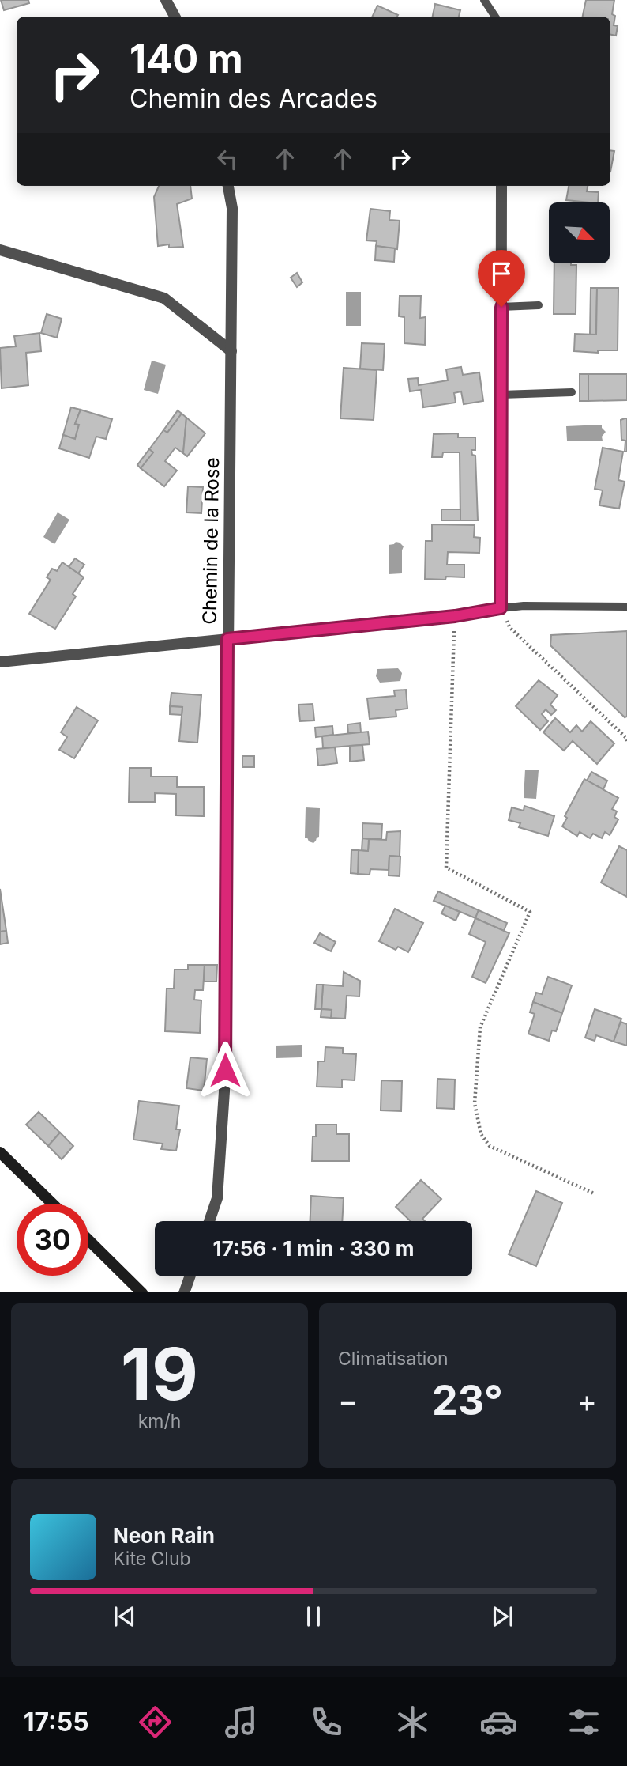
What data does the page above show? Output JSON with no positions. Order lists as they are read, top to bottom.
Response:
{
  "streets": {
    "street": ["Chemin de la Rose"]
  },
  "north": "bottom right",
  "page": {
    "turn": ["140 m", "Chemin des Arcades"],
    "limit": "30",
    "trip": "17:56 · 1 min · 330 m",
    "tile": [
      ["19", "km/h"],
      "Climatisation"
    ],
    "heat": ["−", "23°", "+"],
    "song": ["Neon Rain", "Kite Club"],
    "tabs": "17:55"
  }
}
